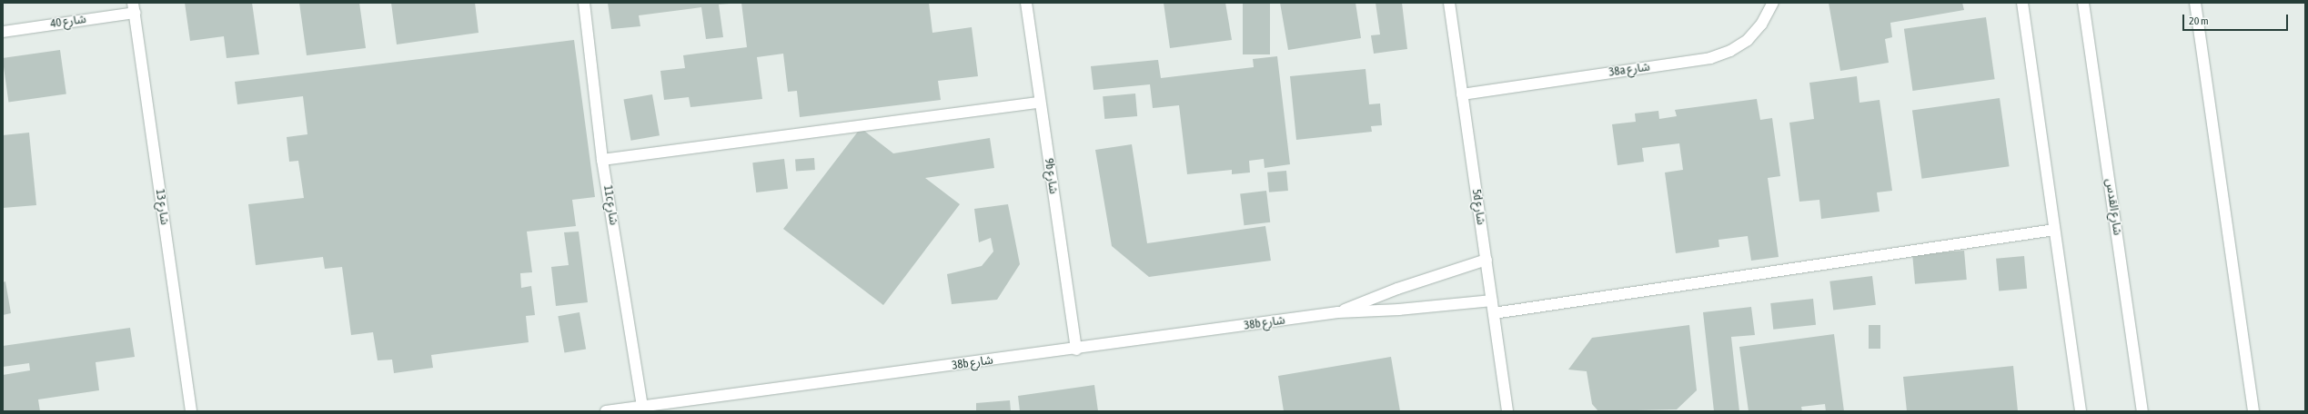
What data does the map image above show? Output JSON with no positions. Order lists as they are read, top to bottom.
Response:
{
  "streets": {
    "street": [
      "شارع 40",
      "38a شارع",
      "9b شارع",
      "11c شارع",
      "شارع 13",
      "5d شارع",
      "شارع القدس",
      "38b شارع"
    ]
  },
  "crossings": [
    ["شارع 40", "شارع 13"],
    ["38a شارع", "5d شارع"],
    ["9b شارع", "38b شارع"],
    ["11c شارع", "38b شارع"],
    ["5d شارع", "38b شارع"]
  ],
  "scale_bar": "20 m"
}
